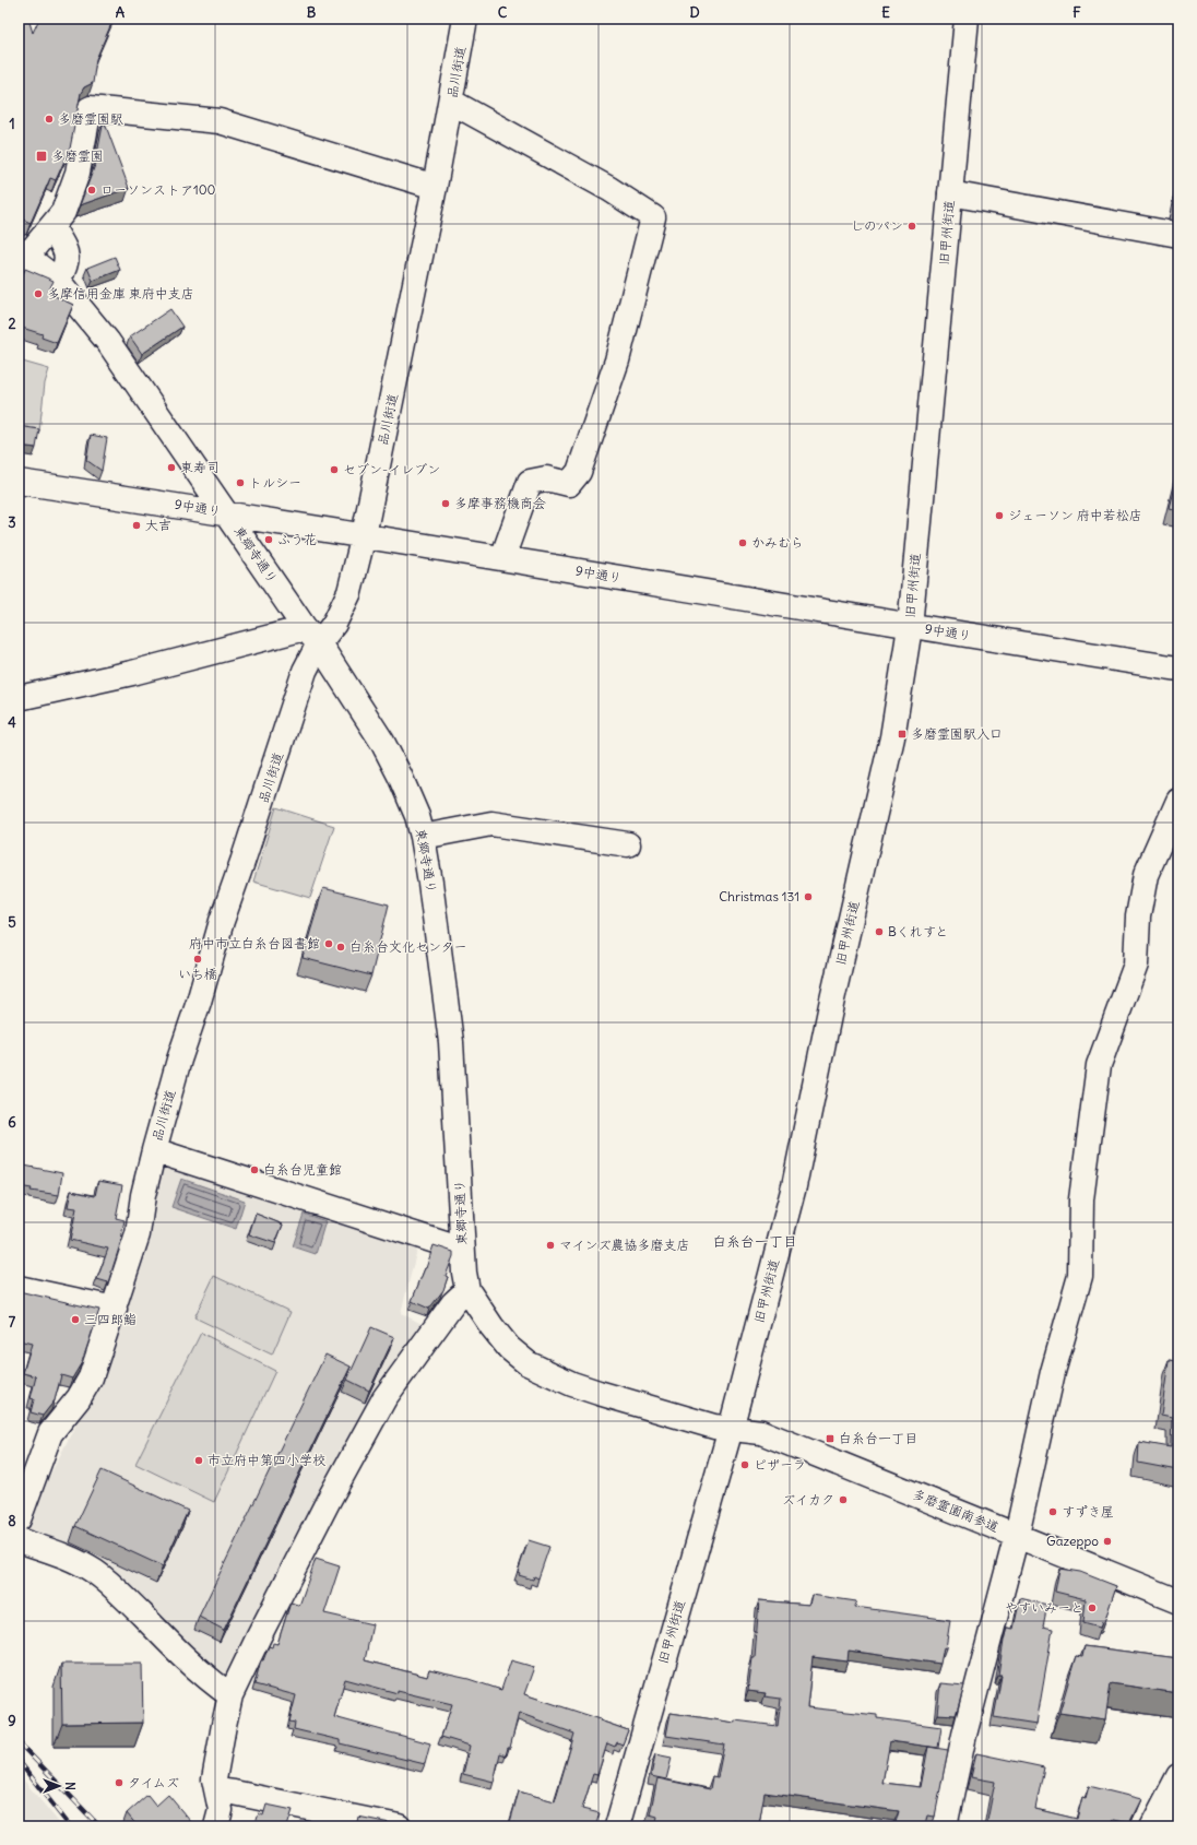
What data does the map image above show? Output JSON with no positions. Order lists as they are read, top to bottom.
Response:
{
  "streets": {
    "main road": [
      "品川街道",
      "旧甲州街道",
      "9中通り",
      "東郷寺通り",
      "多磨霊園南参道"
    ]
  },
  "crossings": [
    ["品川街道", "9中通り"],
    ["品川街道", "東郷寺通り"],
    ["旧甲州街道", "9中通り"],
    ["旧甲州街道", "東郷寺通り"],
    ["旧甲州街道", "多磨霊園南参道"],
    ["9中通り", "東郷寺通り"],
    ["東郷寺通り", "多磨霊園南参道"]
  ],
  "districts": ["白糸台一丁目"],
  "places": {
    "other": [
      "多磨霊園駅",
      "ローソンストア100",
      "しのパン",
      "多摩信用金庫 東府中支店",
      "東寿司",
      "セブン-イレブン",
      "トルシー",
      "多摩事務機商会",
      "ジェーソン 府中若松店",
      "大吉",
      "ふう花",
      "かみむら",
      "Christmas 131",
      "Bくれすと",
      "府中市立白糸台図書館",
      "白糸台文化センター",
      "いち橋",
      "白糸台児童館",
      "マインズ農協多磨支店",
      "三四郎鮨",
      "市立府中第四小学校",
      "ピザーラ",
      "ズイカク",
      "すずき屋",
      "Gazeppo",
      "やすいみーと",
      "タイムズ"
    ],
    "transit": ["多磨霊園", "多磨霊園駅入口", "白糸台一丁目"]
  },
  "north": "right",
  "grid": {
    "columns": [
      "A",
      "B",
      "C",
      "D",
      "E",
      "F"
    ],
    "rows": [
      "1",
      "2",
      "3",
      "4",
      "5",
      "6",
      "7",
      "8",
      "9"
    ]
  }
}
